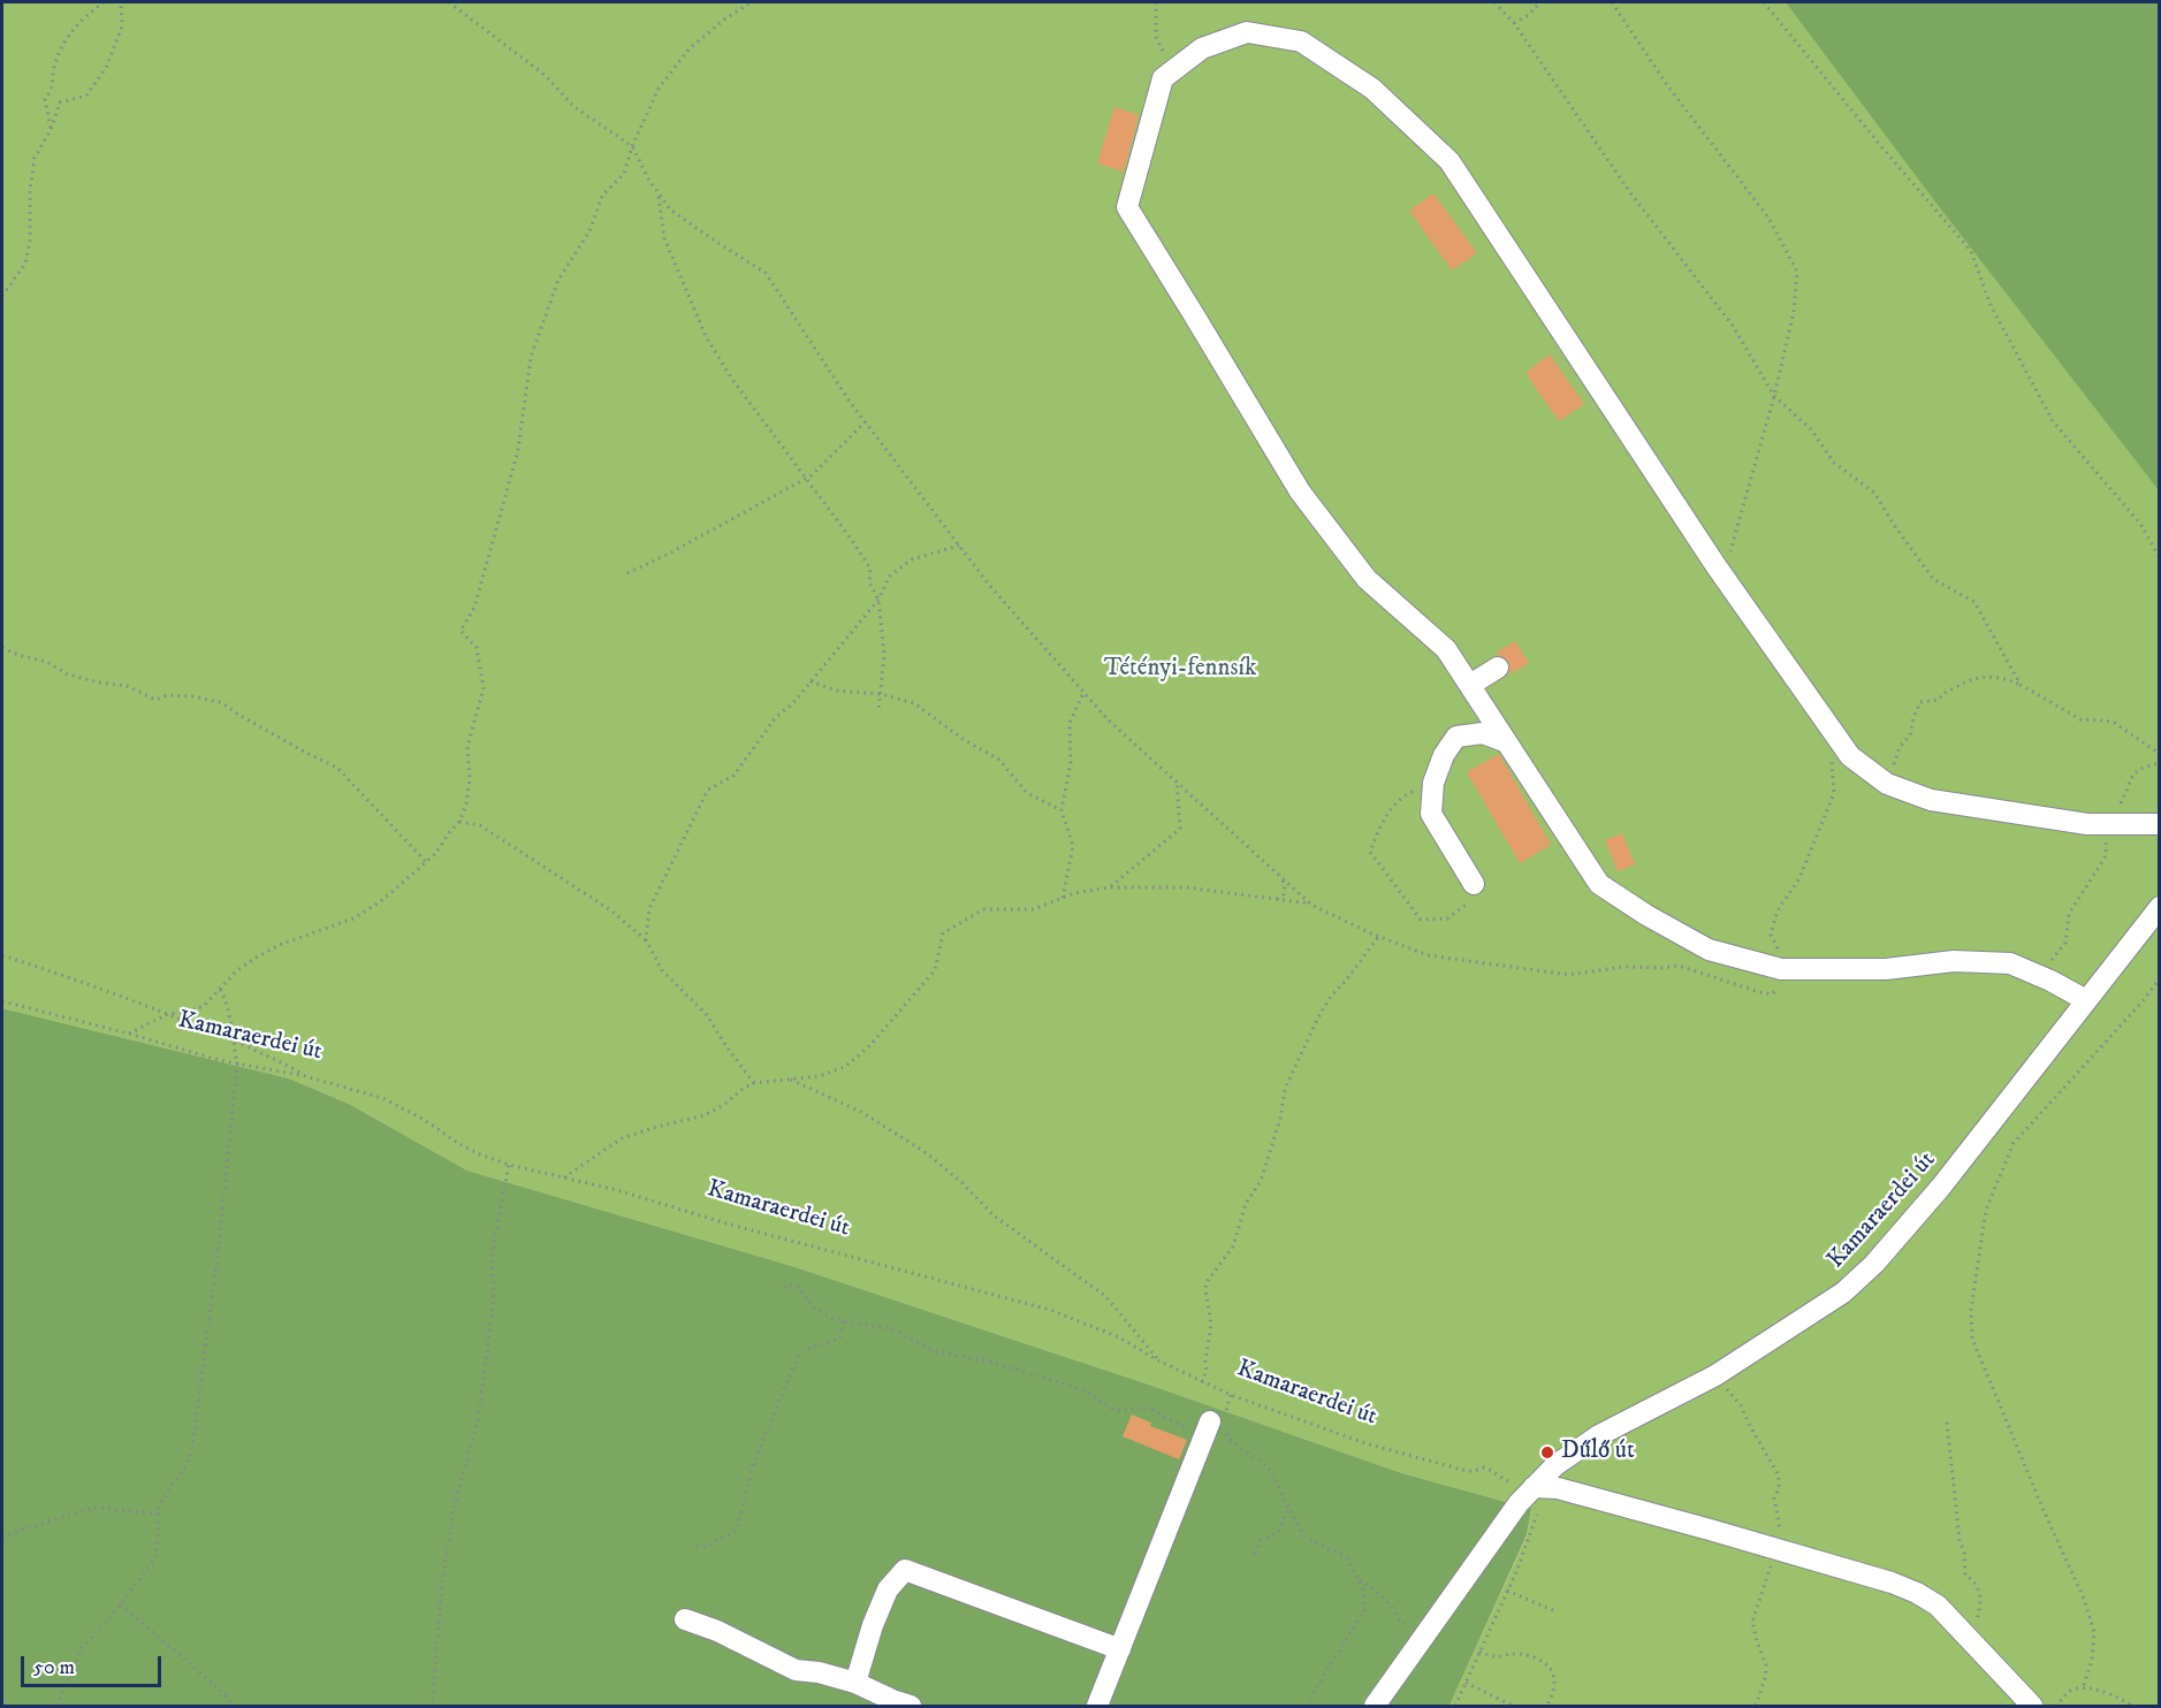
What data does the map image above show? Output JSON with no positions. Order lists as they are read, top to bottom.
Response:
{
  "streets": {
    "street": ["Kamaraerdei út"]
  },
  "parks": ["Tétényi-fennsík"],
  "places": ["Dűlő út"],
  "scale_bar": "50 m"
}
